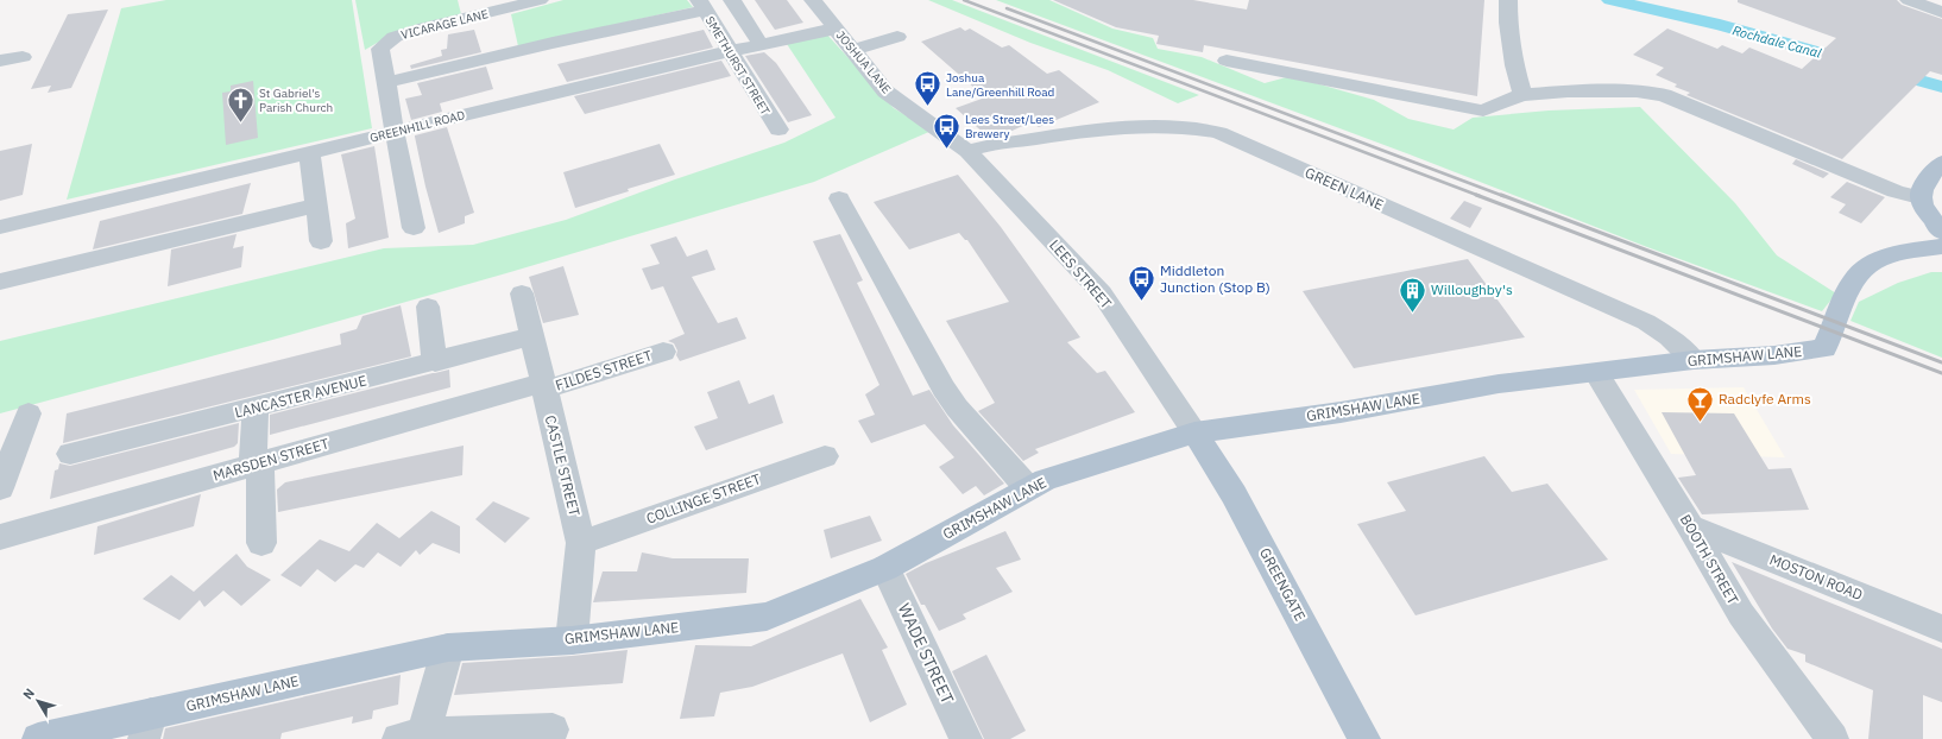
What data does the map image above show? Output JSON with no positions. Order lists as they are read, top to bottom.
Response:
{
  "streets": {
    "main road": ["GRIMSHAW LANE", "GREENGATE"],
    "street": [
      "VICARAGE LANE",
      "JOSHUA LANE",
      "SMETHURST STREET",
      "GREENHILL ROAD",
      "GREEN LANE",
      "LEES STREET",
      "FILDES STREET",
      "LANCASTER AVENUE",
      "MARSDEN STREET",
      "CASTLE STREET",
      "COLLINGE STREET",
      "BOOTH STREET",
      "MOSTON ROAD",
      "WADE STREET"
    ]
  },
  "crossings": [
    ["VICARAGE LANE", "GREENHILL ROAD"],
    ["JOSHUA LANE", "GREENHILL ROAD"],
    ["JOSHUA LANE", "GREEN LANE"],
    ["JOSHUA LANE", "LEES STREET"],
    ["SMETHURST STREET", "GREENHILL ROAD"],
    ["GREEN LANE", "LEES STREET"],
    ["GREEN LANE", "GRIMSHAW LANE"],
    ["LEES STREET", "GRIMSHAW LANE"],
    ["LEES STREET", "GREENGATE"],
    ["GRIMSHAW LANE", "CASTLE STREET"],
    ["GRIMSHAW LANE", "BOOTH STREET"],
    ["GRIMSHAW LANE", "GREENGATE"],
    ["GRIMSHAW LANE", "WADE STREET"],
    ["FILDES STREET", "MARSDEN STREET"],
    ["FILDES STREET", "CASTLE STREET"],
    ["LANCASTER AVENUE", "CASTLE STREET"],
    ["MARSDEN STREET", "CASTLE STREET"],
    ["CASTLE STREET", "COLLINGE STREET"],
    ["BOOTH STREET", "MOSTON ROAD"]
  ],
  "water": ["Rochdale Canal"],
  "places": {
    "bus stop": ["Joshua Lane/Greenhill Road", "Lees Street/Lees Brewery", "Middleton Junction (Stop B)"],
    "church": ["St Gabriel's Parish Church"],
    "building": ["Willoughby's"],
    "bar": ["Radclyfe Arms"]
  },
  "north": "top left"
}
